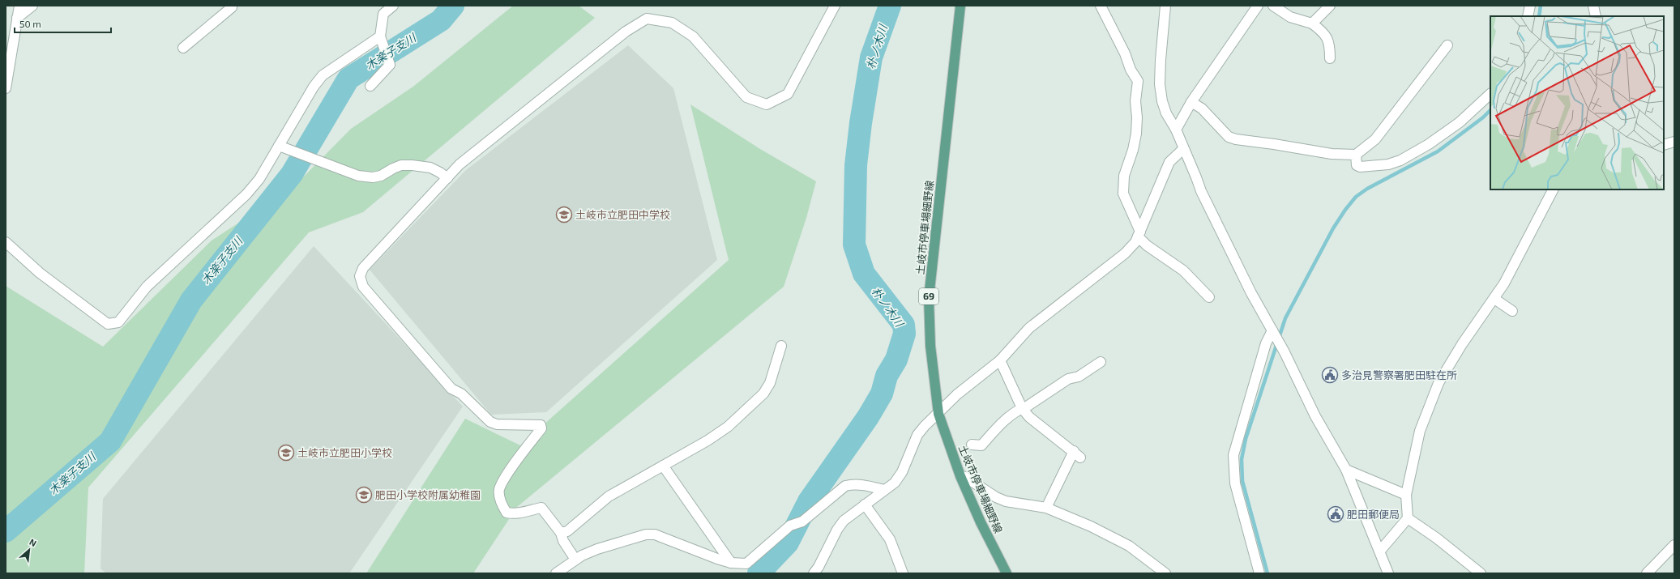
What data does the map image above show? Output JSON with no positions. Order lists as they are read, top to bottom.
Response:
{
  "streets": {
    "main road": ["土岐市停車場細野線", "69"]
  },
  "water": ["朴ノ木川", "木楽子支川"],
  "places": {
    "school or university": ["土岐市立肥田中学校", "土岐市立肥田小学校", "肥田小学校附属幼稚園"],
    "public building": ["多治見警察署肥田駐在所", "肥田郵便局"]
  },
  "scale_bar": "50 m",
  "north": "top right"
}
